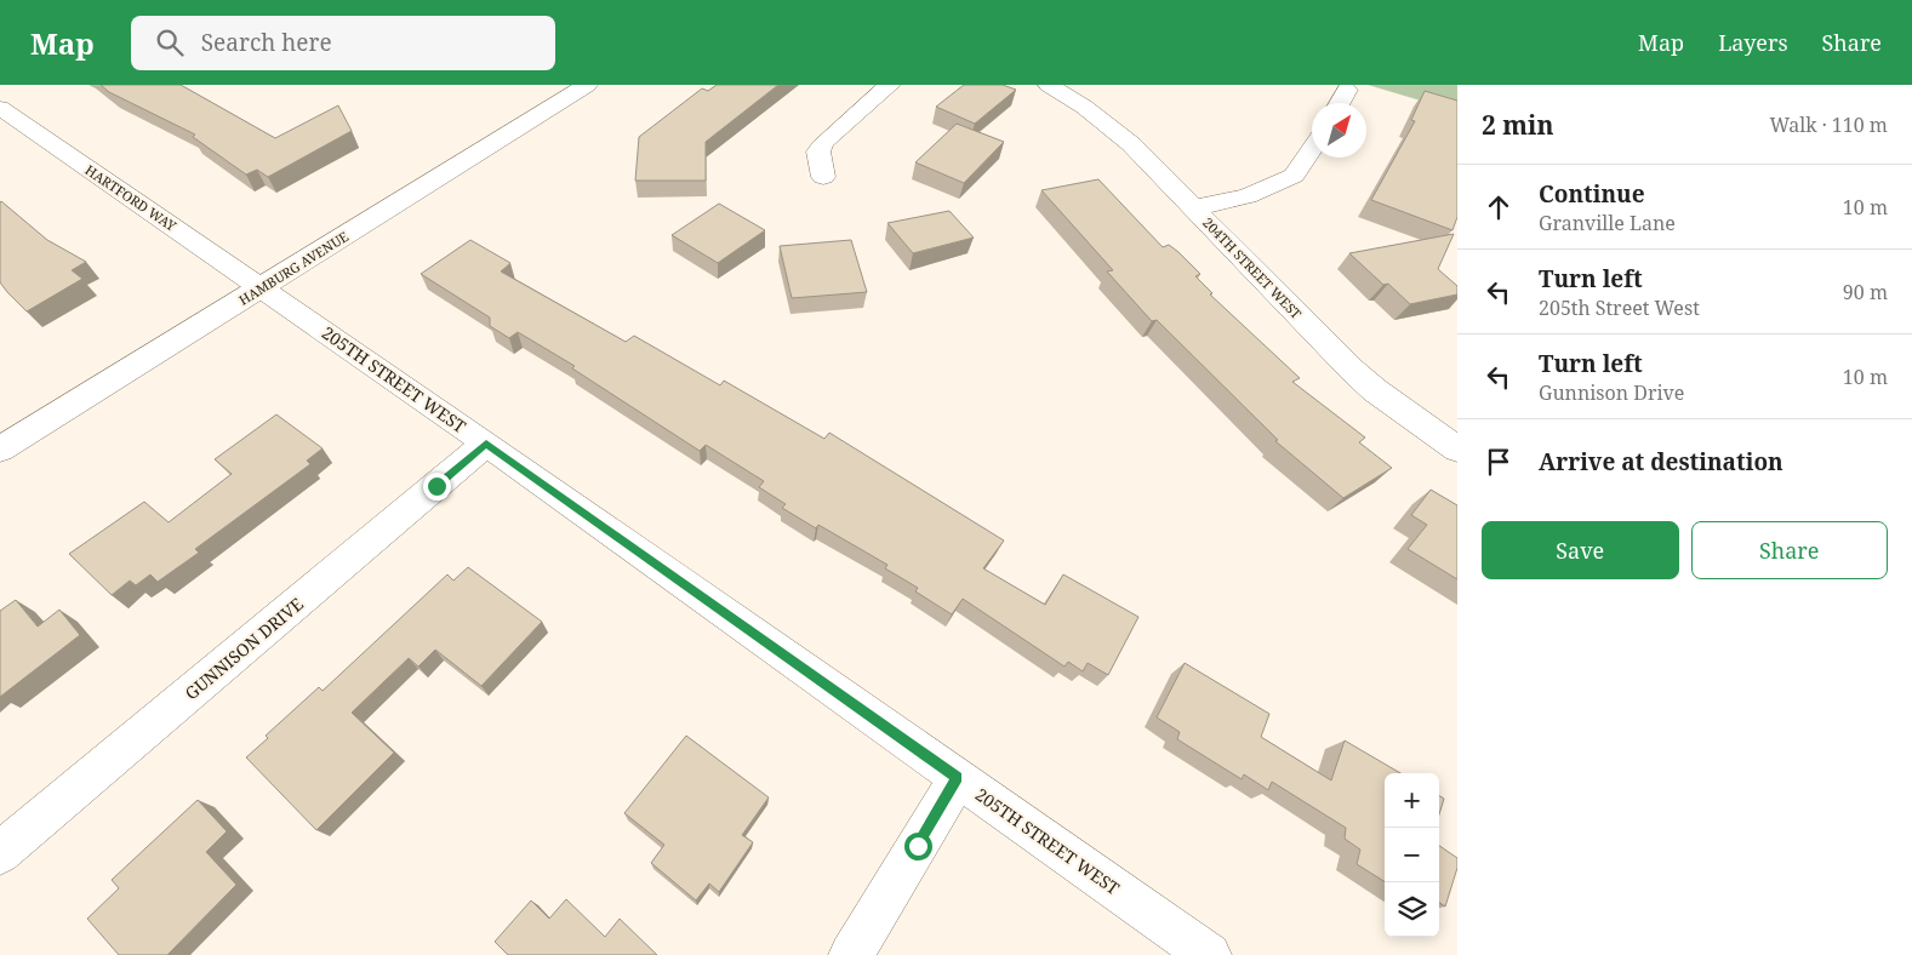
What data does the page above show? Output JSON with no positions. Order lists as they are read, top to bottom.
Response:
{
  "streets": {
    "street": [
      "HARTFORD WAY",
      "HAMBURG AVENUE",
      "204TH STREET WEST",
      "205TH STREET WEST",
      "GUNNISON DRIVE"
    ]
  },
  "crossings": [
    ["HARTFORD WAY", "HAMBURG AVENUE"],
    ["HARTFORD WAY", "205TH STREET WEST"],
    ["HAMBURG AVENUE", "205TH STREET WEST"],
    ["205TH STREET WEST", "GUNNISON DRIVE"]
  ],
  "north": "top right",
  "page": {
    "header": "Map",
    "search": "Search here",
    "nav": ["Map", "Layers", "Share"],
    "heading": ["2 min", "Walk · 110 m"],
    "list": [
      ["Continue", "Granville Lane", "10 m"],
      ["Turn left", "205th Street West", "90 m"],
      ["Turn left", "Gunnison Drive", "10 m"],
      "Arrive at destination"
    ],
    "buttons": ["Save", "Share"],
    "map_buttons": ["+", "−"]
  }
}
